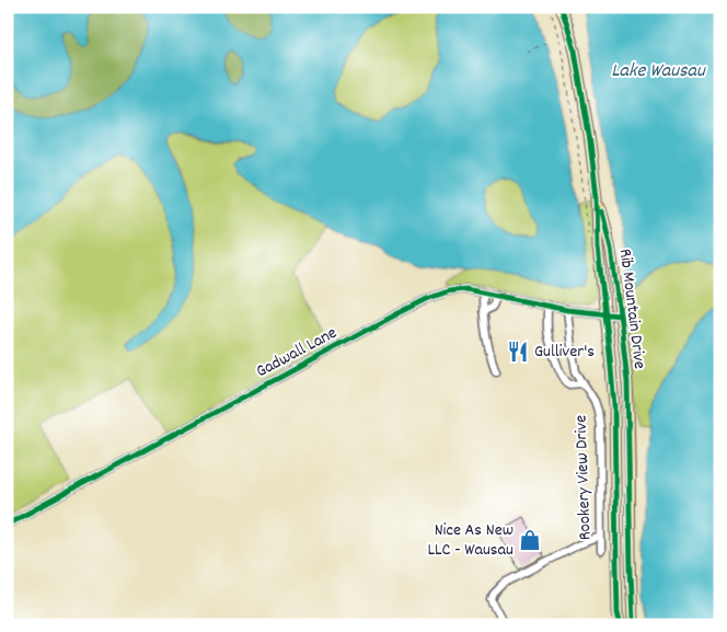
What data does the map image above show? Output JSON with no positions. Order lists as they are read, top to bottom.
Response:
{
  "streets": {
    "main road": ["Rib Mountain Drive"],
    "street": ["Gadwall Lane", "Rookery View Drive"]
  },
  "crossings": [
    ["Rib Mountain Drive", "Gadwall Lane"],
    ["Gadwall Lane", "Rookery View Drive"]
  ],
  "water": ["Lake Wausau"],
  "places": {
    "restaurant": ["Gulliver's"],
    "shop": ["Nice As New LLC - Wausau"]
  }
}
